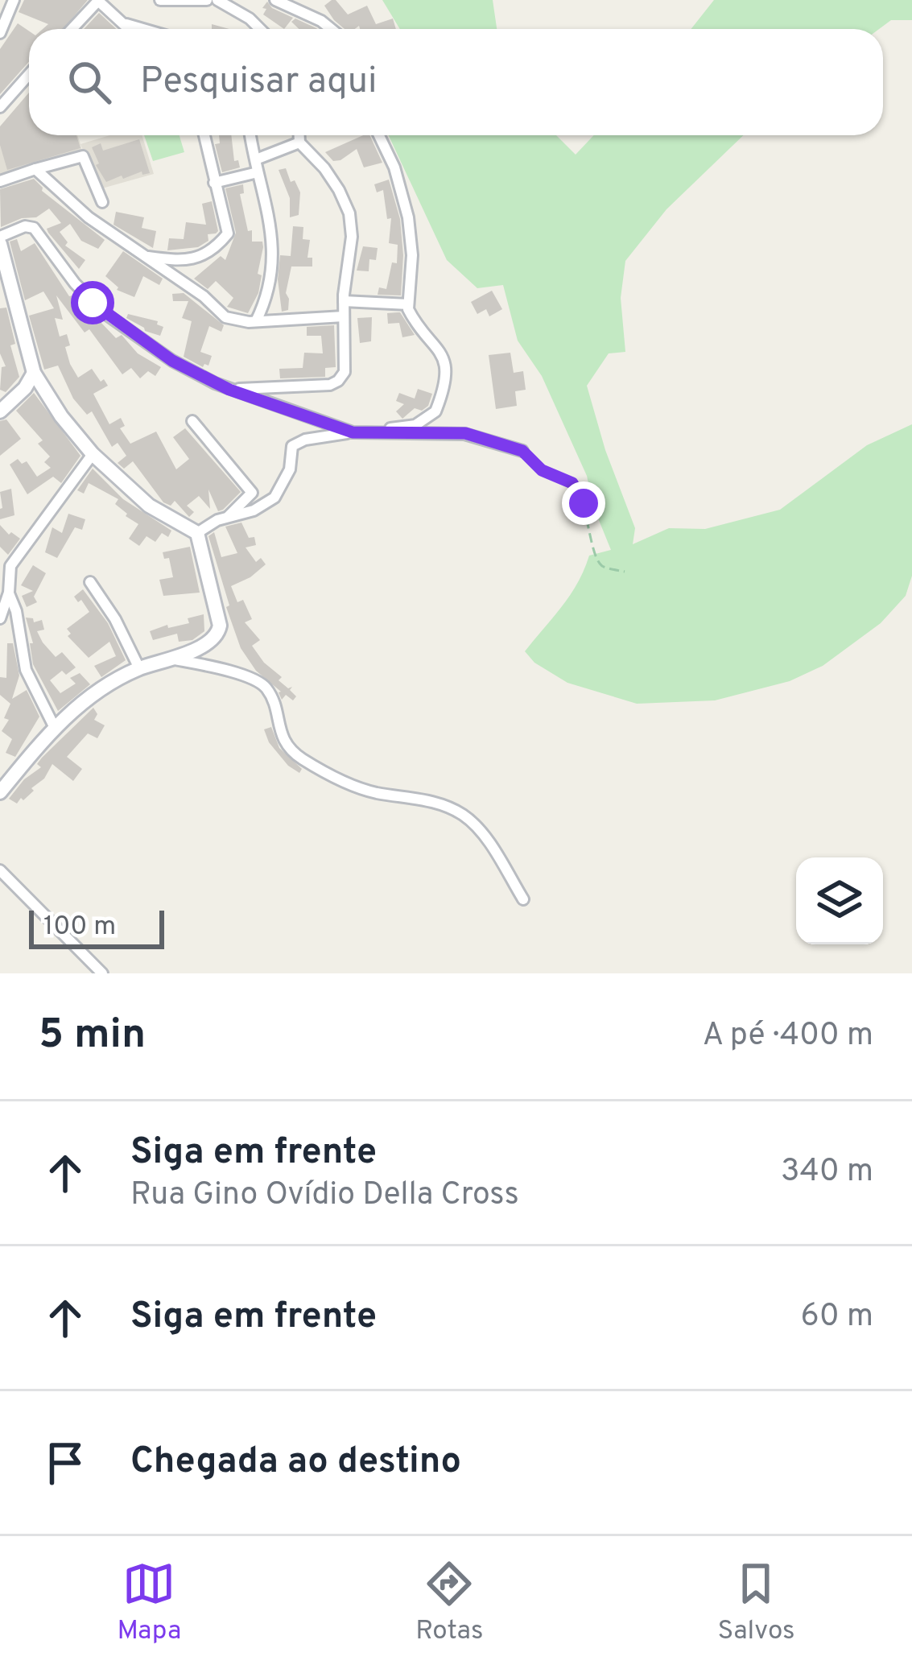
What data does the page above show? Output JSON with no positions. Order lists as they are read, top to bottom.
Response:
{
  "scale_bar": "100 m",
  "page": {
    "search": "Pesquisar aqui",
    "scale": "100 m",
    "heading": ["5 min", "A pé · 400 m"],
    "list": [
      ["Siga em frente", "Rua Gino Ovídio Della Cross", "340 m"],
      ["Siga em frente", "60 m"],
      "Chegada ao destino"
    ],
    "nav": ["Mapa", "Rotas", "Salvos"]
  }
}
